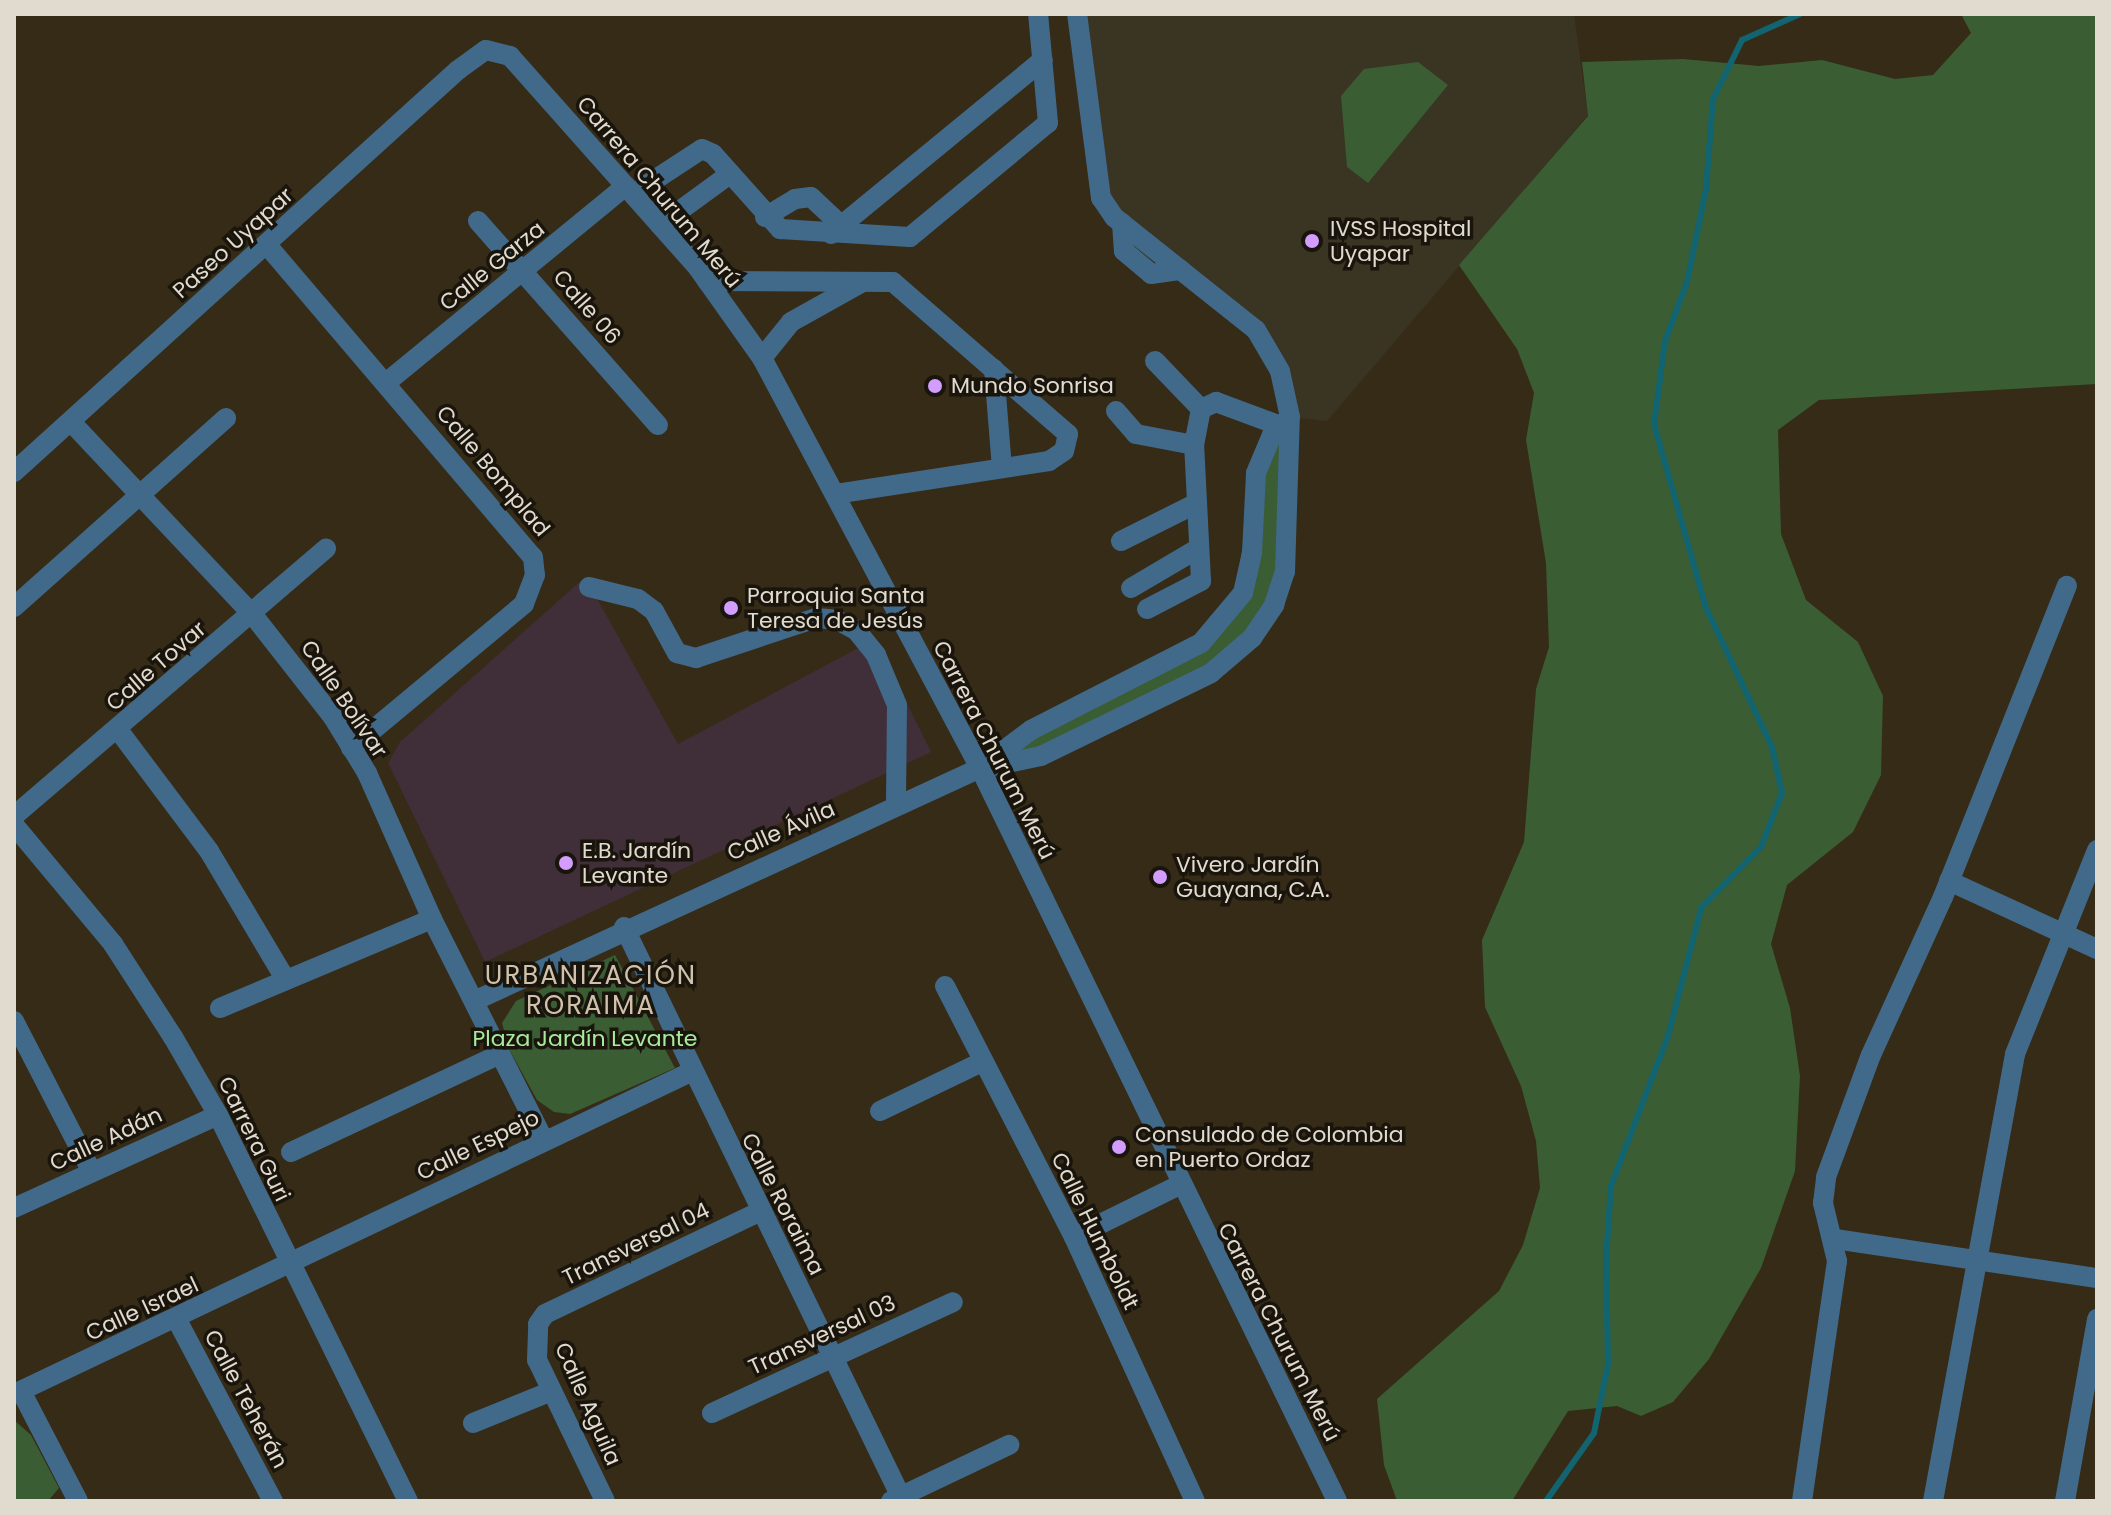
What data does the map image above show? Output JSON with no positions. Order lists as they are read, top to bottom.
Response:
{
  "streets": {
    "street": [
      "Carrera Churum Merú",
      "Paseo Uyapar",
      "Calle Garza",
      "Calle 06",
      "Calle Bomplad",
      "Calle Tovar",
      "Calle Bolívar",
      "Calle Ávila",
      "Calle Adán",
      "Carrera Guri",
      "Calle Espejo",
      "Calle Roraima",
      "Calle Humboldt",
      "Transversal 04",
      "Calle Israel",
      "Transversal 03",
      "Calle Teherán",
      "Calle Aguila"
    ]
  },
  "crossings": [
    ["Carrera Churum Merú", "Paseo Uyapar"],
    ["Carrera Churum Merú", "Calle Garza"],
    ["Carrera Churum Merú", "Calle Ávila"],
    ["Paseo Uyapar", "Calle Bomplad"],
    ["Paseo Uyapar", "Calle Bolívar"],
    ["Calle Garza", "Calle 06"],
    ["Calle Garza", "Calle Bomplad"],
    ["Calle Bomplad", "Calle Bolívar"],
    ["Calle Tovar", "Calle Bolívar"],
    ["Calle Bolívar", "Calle Ávila"],
    ["Calle Bolívar", "Calle Espejo"],
    ["Calle Ávila", "Calle Roraima"],
    ["Calle Adán", "Carrera Guri"],
    ["Carrera Guri", "Calle Espejo"],
    ["Carrera Guri", "Calle Israel"],
    ["Calle Espejo", "Calle Roraima"],
    ["Calle Espejo", "Calle Israel"],
    ["Calle Roraima", "Transversal 04"],
    ["Calle Roraima", "Transversal 03"],
    ["Transversal 04", "Calle Aguila"],
    ["Calle Israel", "Calle Teherán"]
  ],
  "districts": ["URBANIZACIÓN RORAIMA"],
  "parks": ["Plaza Jardín Levante"],
  "places": [
    "IVSS Hospital Uyapar",
    "Mundo Sonrisa",
    "Parroquia Santa Teresa de Jesús",
    "E.B. Jardín Levante",
    "Vivero Jardín Guayana, C.A.",
    "Consulado de Colombia en Puerto Ordaz"
  ]
}
